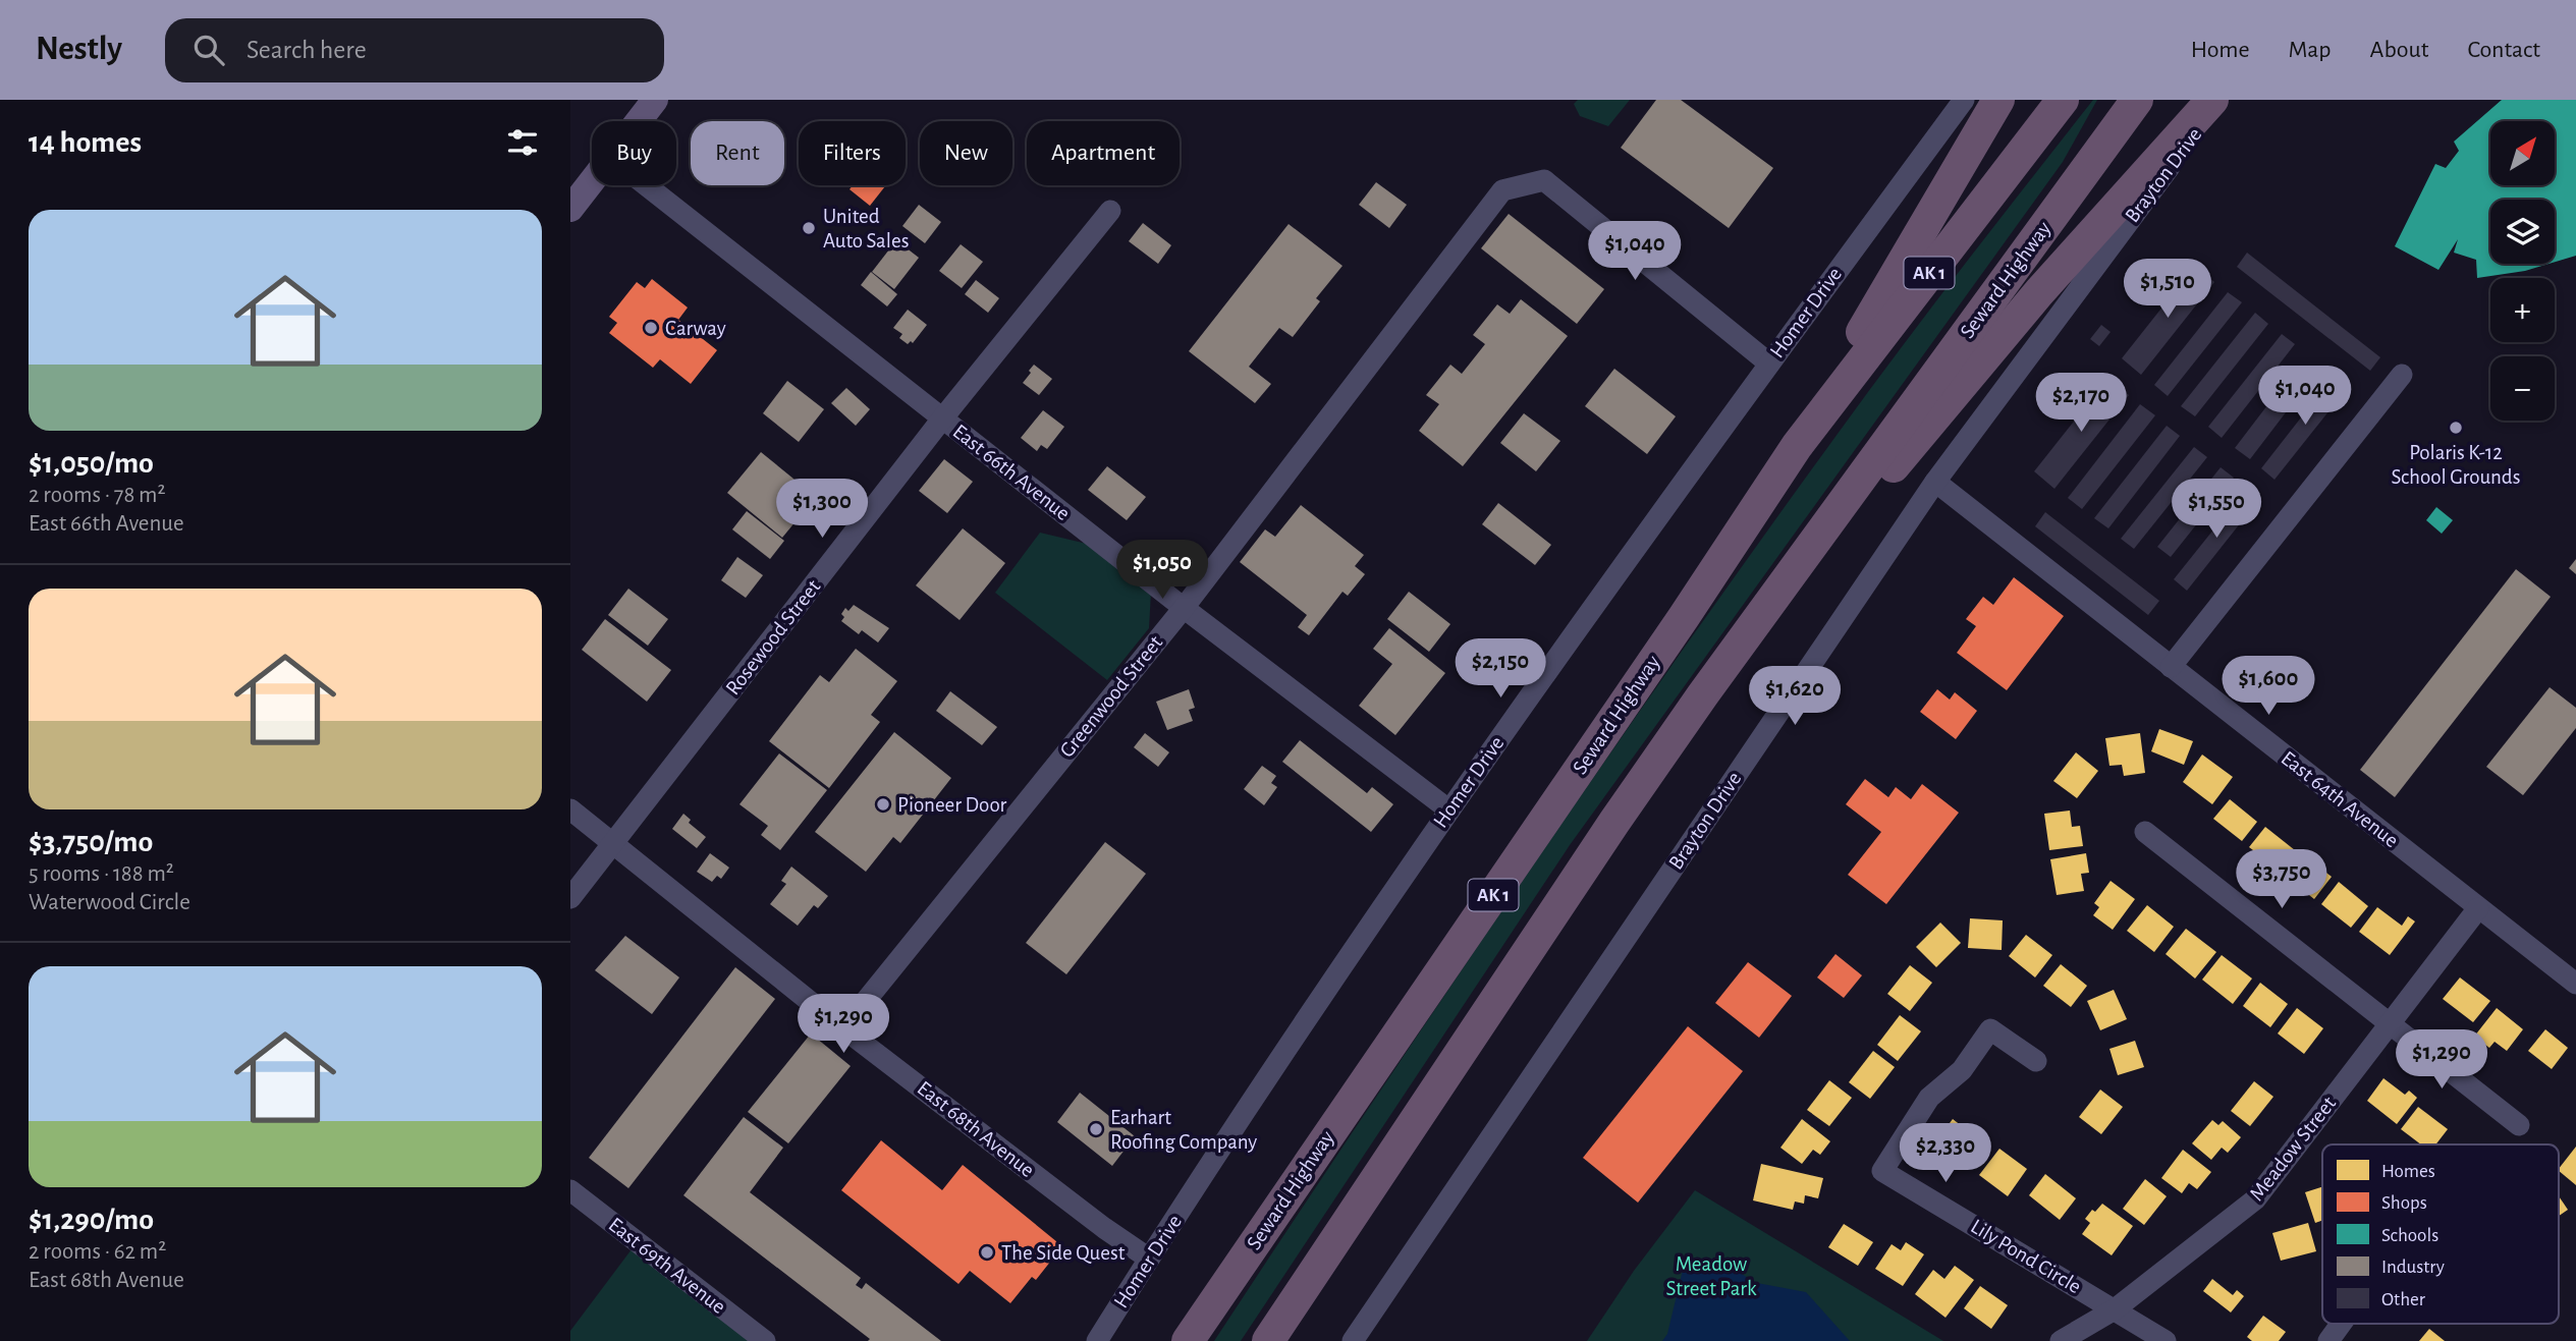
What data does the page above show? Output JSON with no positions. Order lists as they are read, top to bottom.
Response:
{
  "streets": {
    "highway": ["AK 1", "Seward Highway"],
    "street": [
      "Brayton Drive",
      "Homer Drive",
      "East 66th Avenue",
      "Rosewood Street",
      "Greenwood Street",
      "East 64th Avenue",
      "East 68th Avenue",
      "Meadow Street",
      "Lily Pond Circle",
      "East 69th Avenue"
    ]
  },
  "crossings": [
    ["Brayton Drive", "East 64th Avenue"],
    ["Homer Drive", "East 66th Avenue"],
    ["Homer Drive", "Greenwood Street"],
    ["Homer Drive", "East 68th Avenue"],
    ["East 66th Avenue", "Rosewood Street"],
    ["East 66th Avenue", "Greenwood Street"],
    ["Rosewood Street", "East 68th Avenue"],
    ["Greenwood Street", "East 68th Avenue"],
    ["East 64th Avenue", "Meadow Street"],
    ["Meadow Street", "Lily Pond Circle"]
  ],
  "parks": ["Meadow Street Park"],
  "places": [
    "United Auto Sales",
    "Carway",
    "Polaris K-12 School Grounds",
    "Pioneer Door",
    "Earhart Roofing Company",
    "The Side Quest"
  ],
  "legend": [
    "Homes",
    "Shops",
    "Schools",
    "Industry",
    "Other"
  ],
  "north": "top right",
  "page": {
    "header": "Nestly",
    "search": "Search here",
    "nav": [
      "Home",
      "Map",
      "About",
      "Contact"
    ],
    "heading": "14 homes",
    "map_buttons": ["+", "−"],
    "chip": [
      "Buy",
      "Rent",
      "Filters",
      "New",
      "Apartment"
    ],
    "list": [
      {
        "name": "$1,050/mo",
        "note": "2 rooms · 78 m² · East 66th Avenue"
      },
      {
        "name": "$3,750/mo",
        "note": "5 rooms · 188 m² · Waterwood Circle"
      },
      {
        "name": "$1,290/mo",
        "note": "2 rooms · 62 m² · East 68th Avenue"
      }
    ],
    "price": [
      "$1,040",
      "$1,510",
      "$1,040",
      "$2,170",
      "$1,300",
      "$1,550",
      "$1,050",
      "$2,150",
      "$1,600",
      "$1,620",
      "$3,750",
      "$1,290",
      "$1,290",
      "$2,330"
    ]
  }
}
